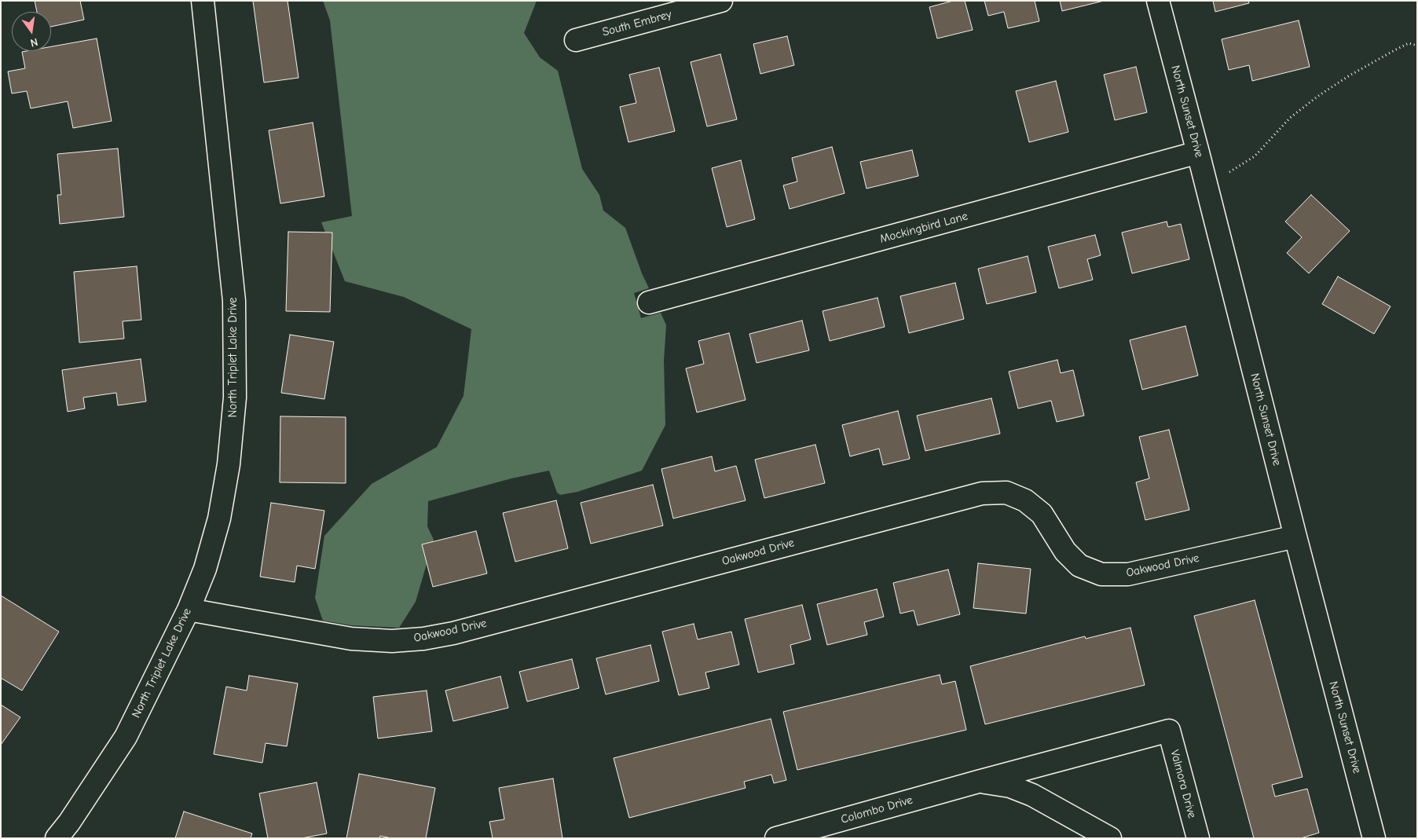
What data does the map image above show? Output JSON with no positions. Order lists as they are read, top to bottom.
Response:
{
  "streets": {
    "street": [
      "South Embrey",
      "North Sunset Drive",
      "Mockingbird Lane",
      "North Triplet Lake Drive",
      "Oakwood Drive",
      "Valmora Drive",
      "Colombo Drive"
    ]
  },
  "crossings": [
    ["North Sunset Drive", "Mockingbird Lane"],
    ["North Sunset Drive", "Oakwood Drive"],
    ["North Triplet Lake Drive", "Oakwood Drive"],
    ["Valmora Drive", "Colombo Drive"]
  ],
  "north": "bottom"
}
